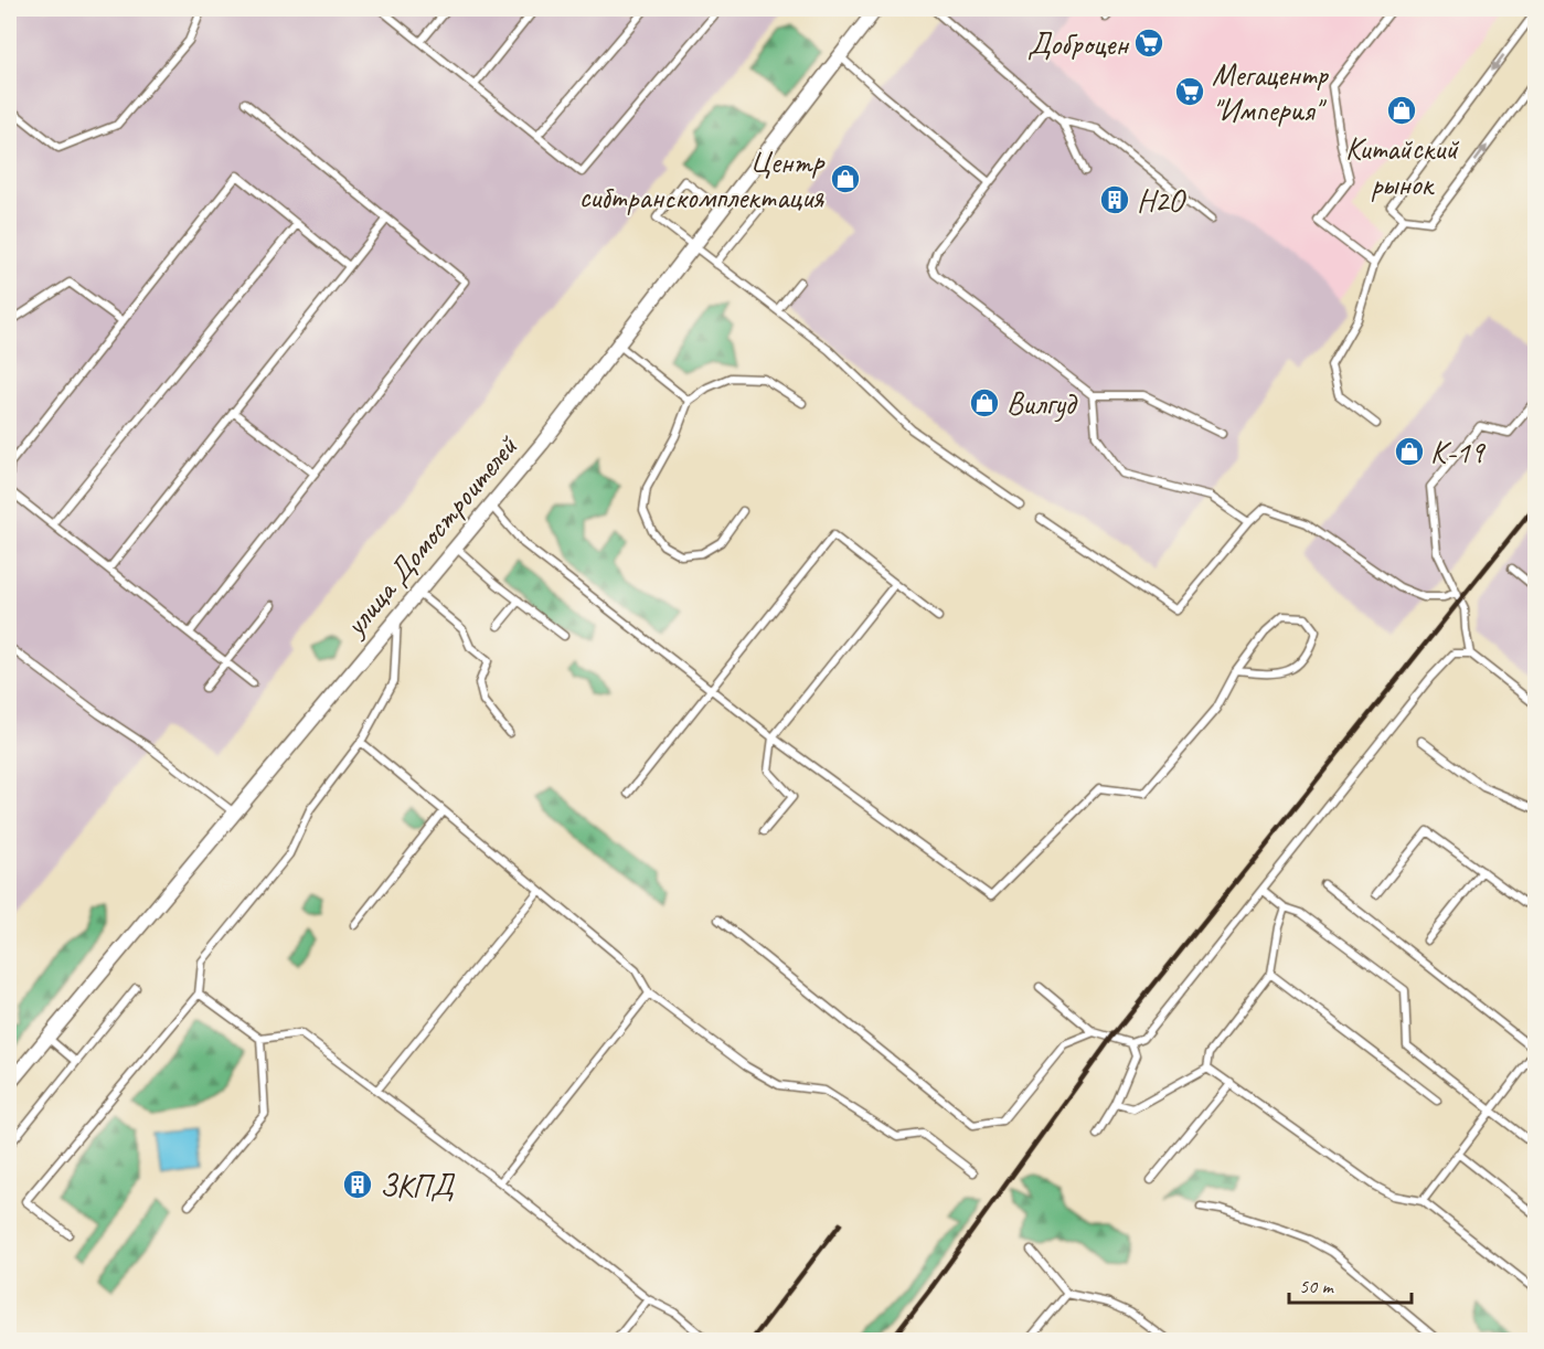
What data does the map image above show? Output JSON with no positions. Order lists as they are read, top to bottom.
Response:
{
  "streets": {
    "street": ["улица Домостроителей"]
  },
  "places": {
    "supermarket": ["Доброцен", "Мегацентр \"Империя\""],
    "shop": [
      "Китайский рынок",
      "Центр сибтранскомплектация",
      "Вилгуд",
      "К-19"
    ],
    "building": ["H2O", "ЗКПД"]
  },
  "scale_bar": "50 m"
}
